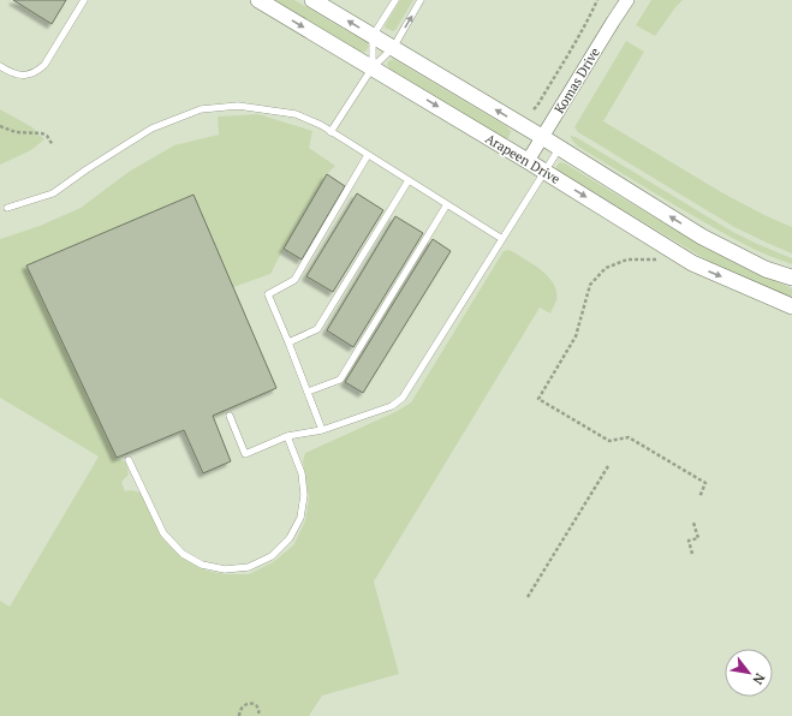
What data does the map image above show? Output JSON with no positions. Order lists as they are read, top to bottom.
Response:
{
  "streets": {
    "street": ["Komas Drive", "Arapeen Drive"]
  },
  "crossings": [
    ["Komas Drive", "Arapeen Drive"]
  ],
  "north": "bottom right"
}
